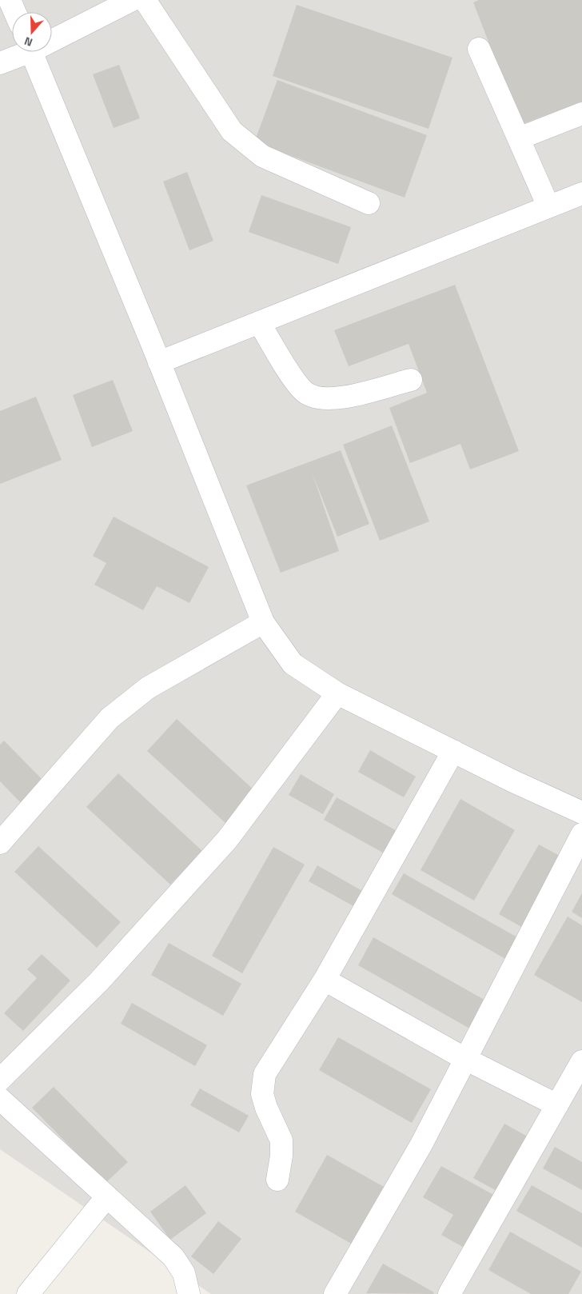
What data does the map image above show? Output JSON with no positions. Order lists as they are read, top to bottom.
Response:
{
  "north": "bottom"
}
